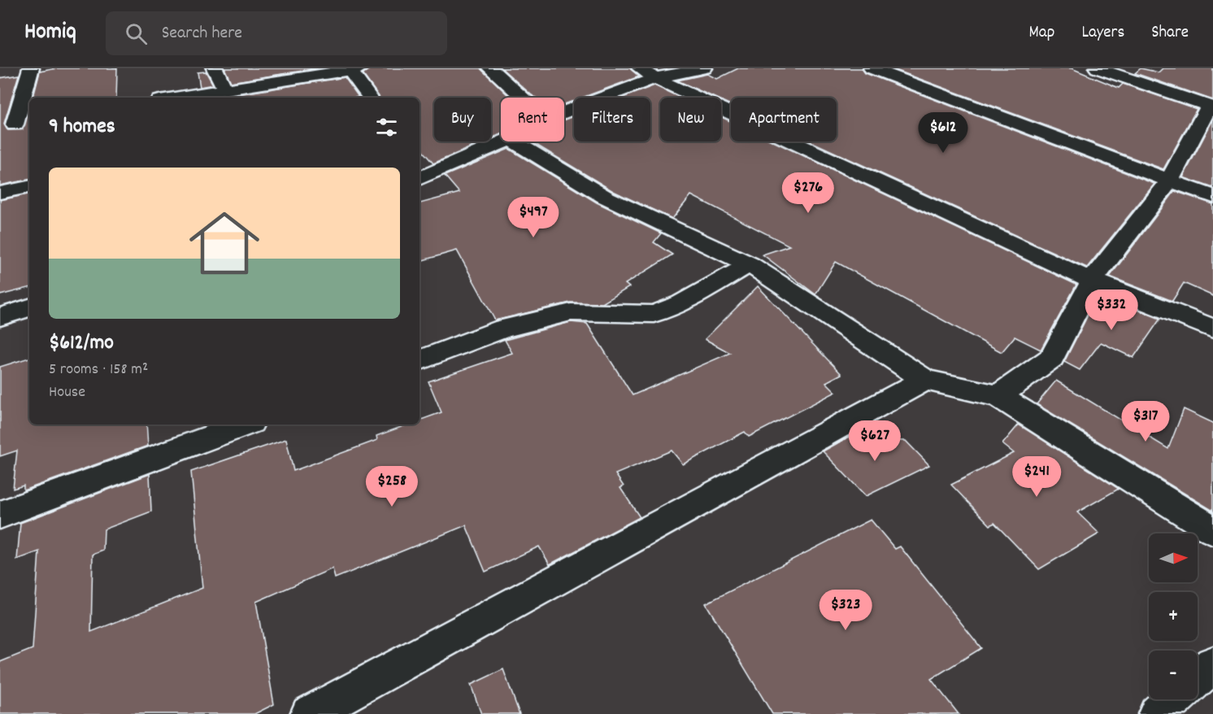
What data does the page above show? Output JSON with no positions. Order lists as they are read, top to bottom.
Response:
{
  "north": "right",
  "page": {
    "header": "Homiq",
    "search": "Search here",
    "nav": ["Map", "Layers", "Share"],
    "chip": [
      "Buy",
      "Rent",
      "Filters",
      "New",
      "Apartment"
    ],
    "heading": "9 homes",
    "price": [
      "$612",
      "$276",
      "$497",
      "$332",
      "$317",
      "$627",
      "$241",
      "$258",
      "$323"
    ],
    "list": [
      {
        "name": "$612/mo",
        "note": "5 rooms · 158 m² · House"
      }
    ],
    "map_buttons": ["+", "−"]
  }
}
